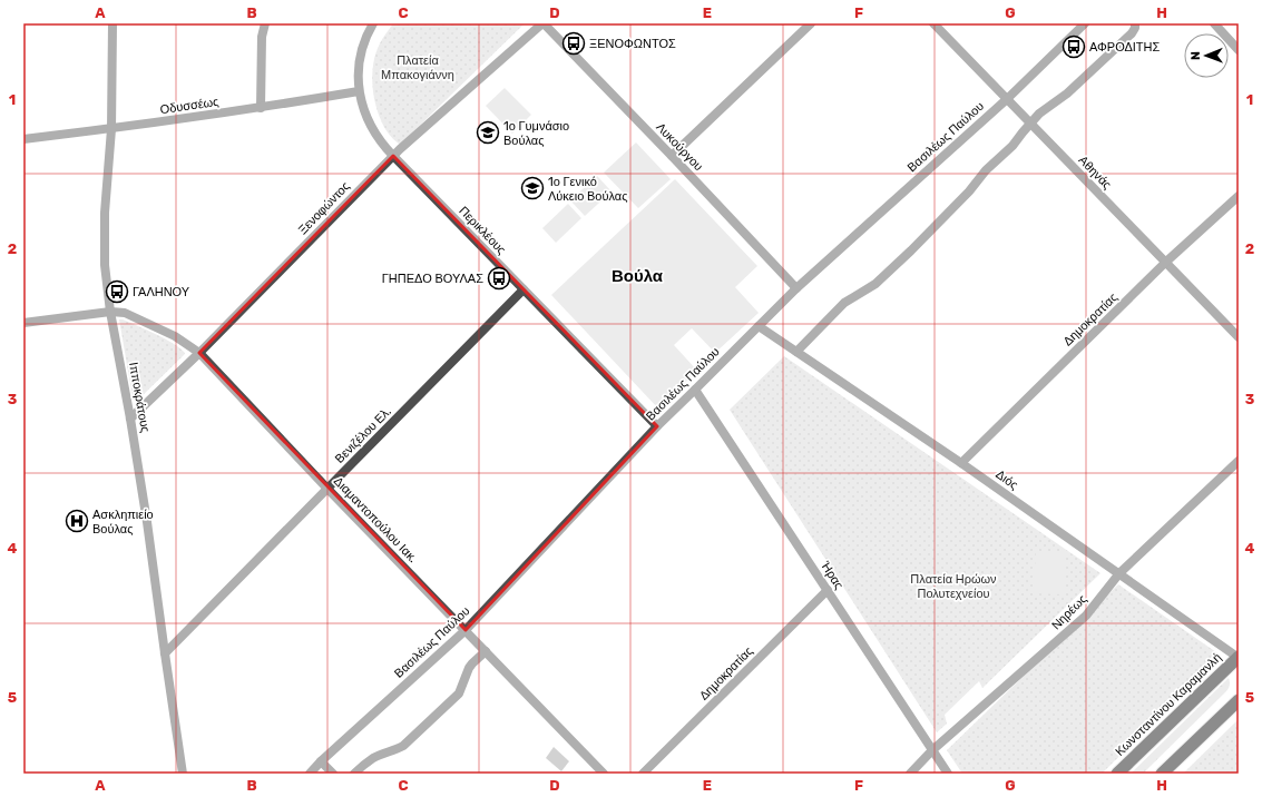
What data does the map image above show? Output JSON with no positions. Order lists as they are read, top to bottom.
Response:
{
  "streets": {
    "highway": ["Κωνσταντίνου Καραμανλή"],
    "street": [
      "Οδυσσέως",
      "Βασιλέως Παύλου",
      "Λυκούργου",
      "Αθηνάς",
      "Ξενοφώντος",
      "Περικλέους",
      "Δημοκρατίας",
      "Ιπποκράτους",
      "Βενιζέλου Ελ.",
      "Διός",
      "Διαμαντοπούλου Ιακ.",
      "Ήρας",
      "Νηρέως"
    ]
  },
  "crossings": [
    ["Οδυσσέως", "Περικλέους"],
    ["Οδυσσέως", "Ιπποκράτους"],
    ["Βασιλέως Παύλου", "Λυκούργου"],
    ["Βασιλέως Παύλου", "Αθηνάς"],
    ["Βασιλέως Παύλου", "Περικλέους"],
    ["Βασιλέως Παύλου", "Διός"],
    ["Βασιλέως Παύλου", "Διαμαντοπούλου Ιακ."],
    ["Βασιλέως Παύλου", "Ήρας"],
    ["Λυκούργου", "Ξενοφώντος"],
    ["Αθηνάς", "Δημοκρατίας"],
    ["Ξενοφώντος", "Περικλέους"],
    ["Ξενοφώντος", "Ιπποκράτους"],
    ["Ξενοφώντος", "Διαμαντοπούλου Ιακ."],
    ["Περικλέους", "Βενιζέλου Ελ."],
    ["Δημοκρατίας", "Διός"],
    ["Δημοκρατίας", "Ήρας"],
    ["Ιπποκράτους", "Βενιζέλου Ελ."],
    ["Ιπποκράτους", "Διαμαντοπούλου Ιακ."],
    ["Βενιζέλου Ελ.", "Διαμαντοπούλου Ιακ."],
    ["Διός", "Νηρέως"],
    ["Διός", "Κωνσταντίνου Καραμανλή"],
    ["Ήρας", "Νηρέως"]
  ],
  "districts": ["Βούλα"],
  "parks": ["Πλατεία Μπακογιάννη", "Πλατεία Ηρώων Πολυτεχνείου"],
  "places": {
    "bus stop": [
      "ΞΕΝΟΦΩΝΤΟΣ",
      "ΑΦΡΟΔΙΤΗΣ",
      "ΓΗΠΕΔΟ ΒΟΥΛΑΣ",
      "ΓΑΛΗΝΟΥ"
    ],
    "school or university": ["1ο Γυμνάσιο Βούλας", "1ο Γενικό Λύκειο Βούλας"],
    "hospital": ["Ασκληπιείο Βούλας"]
  },
  "north": "left",
  "grid": {
    "columns": [
      "A",
      "B",
      "C",
      "D",
      "E",
      "F",
      "G",
      "H"
    ],
    "rows": [
      "1",
      "2",
      "3",
      "4",
      "5"
    ]
  }
}
